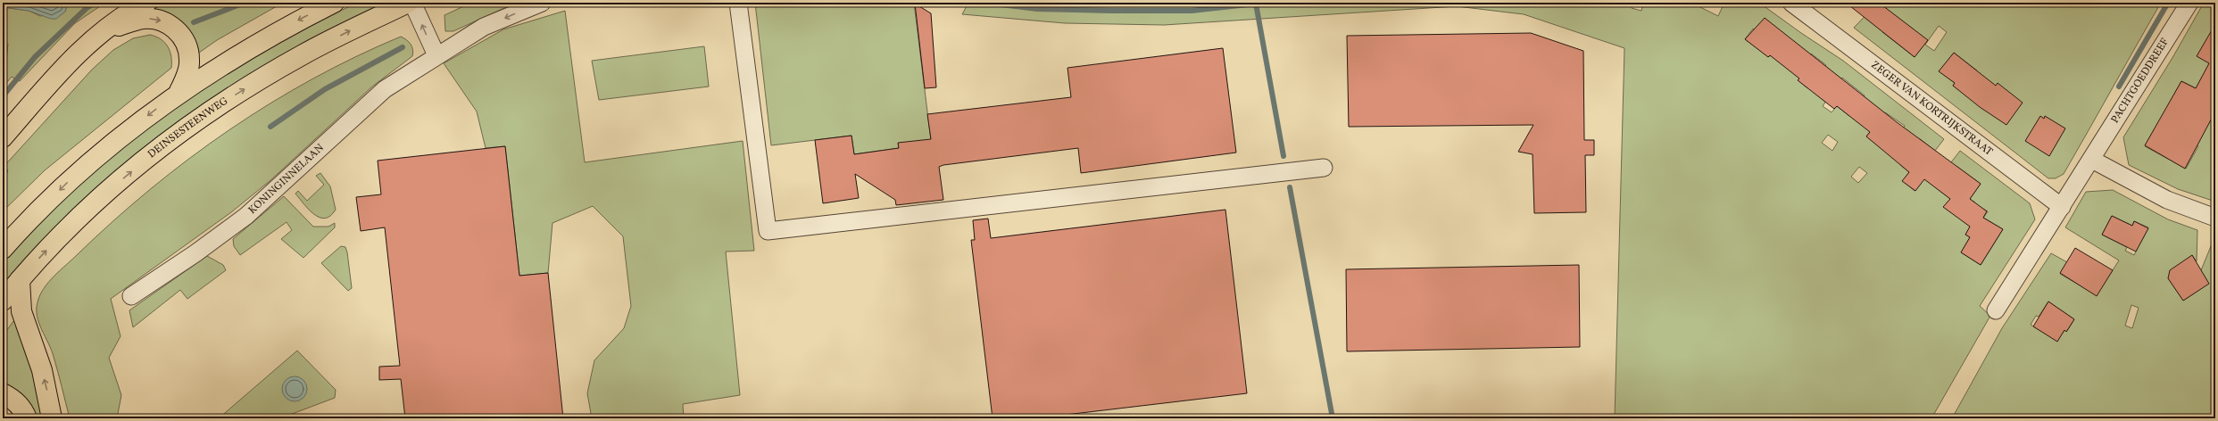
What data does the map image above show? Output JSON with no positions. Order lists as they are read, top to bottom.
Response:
{
  "streets": {
    "highway": ["DEINSESTEENWEG"],
    "street": ["PACHTGOEDDREEF", "ZEGER VAN KORTRIJKSTRAAT", "KONINGINNELAAN"]
  },
  "crossings": [
    ["PACHTGOEDDREEF", "ZEGER VAN KORTRIJKSTRAAT"]
  ]
}
